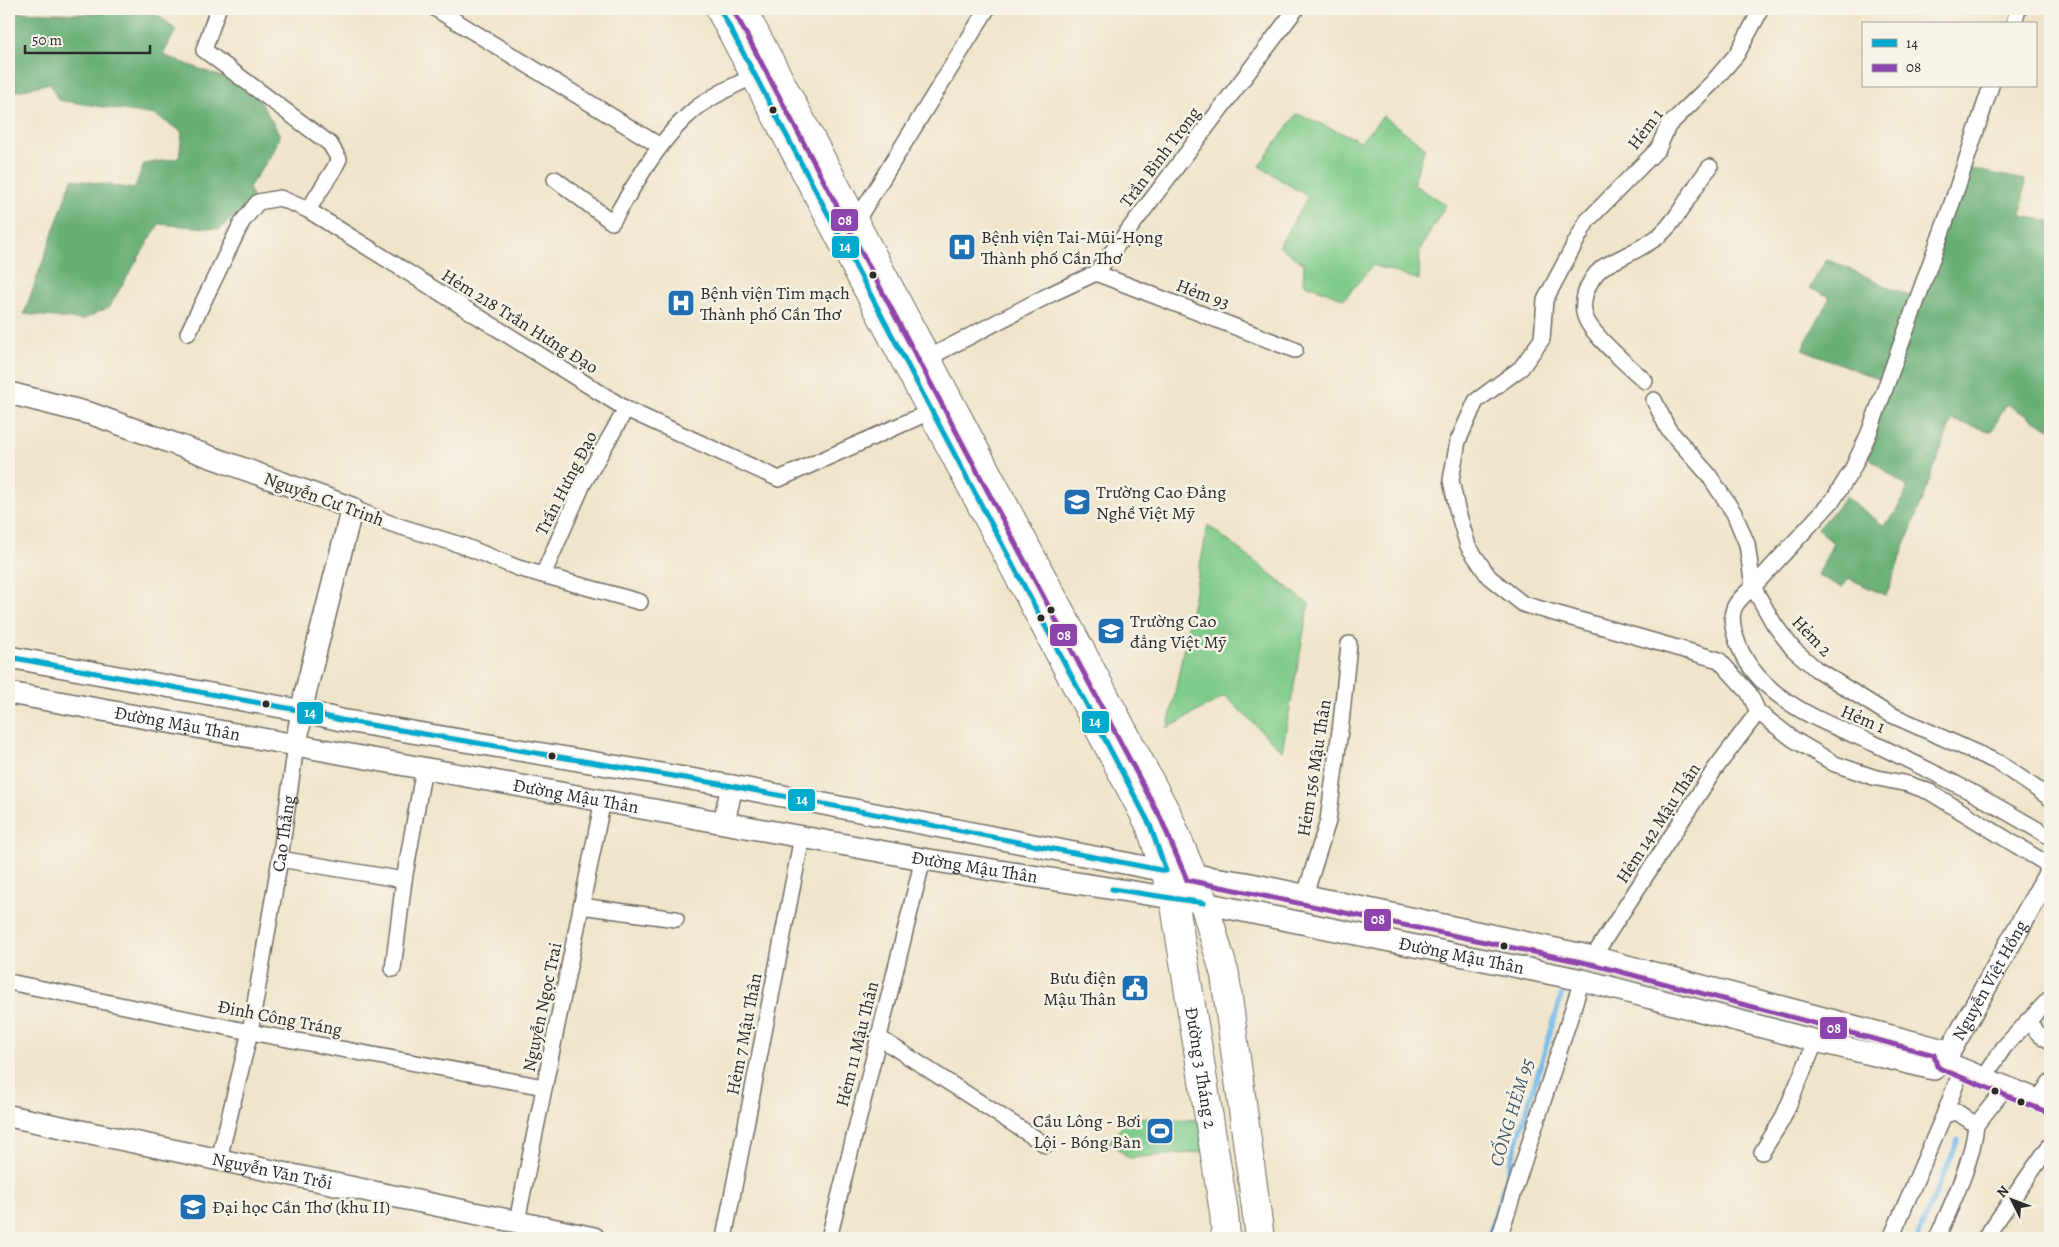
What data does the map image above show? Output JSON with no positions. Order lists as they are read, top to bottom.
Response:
{
  "streets": {
    "highway": ["Đường 3 Tháng 2"],
    "main road": [
      "Nguyễn Cư Trinh",
      "Đường Mậu Thân",
      "Cao Thắng",
      "Nguyễn Việt Hồng",
      "Nguyễn Văn Trỗi"
    ],
    "street": [
      "Hẻm 1",
      "Trần Bình Trọng",
      "Hẻm 93",
      "Hẻm 218 Trần Hưng Đạo",
      "Trấn Hưng Đạo",
      "Hẻm 2",
      "Hẻm 156 Mậu Thân",
      "Hẻm 142 Mậu Thân",
      "Nguyễn Ngọc Trai",
      "Đinh Công Tráng",
      "Hẻm 7 Mậu Thân",
      "Hẻm 11 Mậu Thân"
    ]
  },
  "crossings": [
    ["Hẻm 1", "Hẻm 2"],
    ["Hẻm 1", "Hẻm 142 Mậu Thân"],
    ["Trần Bình Trọng", "Hẻm 93"],
    ["Hẻm 218 Trần Hưng Đạo", "Trấn Hưng Đạo"],
    ["Trấn Hưng Đạo", "Nguyễn Cư Trinh"],
    ["Nguyễn Cư Trinh", "Cao Thắng"],
    ["Đường Mậu Thân", "Hẻm 156 Mậu Thân"],
    ["Đường Mậu Thân", "Hẻm 142 Mậu Thân"],
    ["Đường Mậu Thân", "Cao Thắng"],
    ["Đường Mậu Thân", "Nguyễn Việt Hồng"],
    ["Đường Mậu Thân", "Nguyễn Ngọc Trai"],
    ["Đường Mậu Thân", "Hẻm 7 Mậu Thân"],
    ["Đường Mậu Thân", "Hẻm 11 Mậu Thân"],
    ["Đường Mậu Thân", "Đường 3 Tháng 2"],
    ["Cao Thắng", "Đinh Công Tráng"],
    ["Cao Thắng", "Nguyễn Văn Trỗi"],
    ["Nguyễn Ngọc Trai", "Đinh Công Tráng"],
    ["Nguyễn Ngọc Trai", "Nguyễn Văn Trỗi"]
  ],
  "water": ["CỐNG HẺM 95"],
  "places": {
    "hospital": ["Bệnh viện Tai-Mũi-Họng Thành phố Cần Thơ", "Bệnh viện Tim mạch Thành phố Cần Thơ"],
    "school or university": ["Trường Cao Đẳng Nghề Việt Mỹ", "Trường Cao đẳng Việt Mỹ", "Đại học Cần Thơ (khu II)"],
    "public building": ["Bưu điện Mậu Thân"],
    "sports": ["Cầu Lông - Bơi Lội - Bóng Bàn"]
  },
  "lines": ["transit line 14", "transit line 08"],
  "legend": ["14", "08"],
  "scale_bar": "50 m",
  "north": "top left"
}
